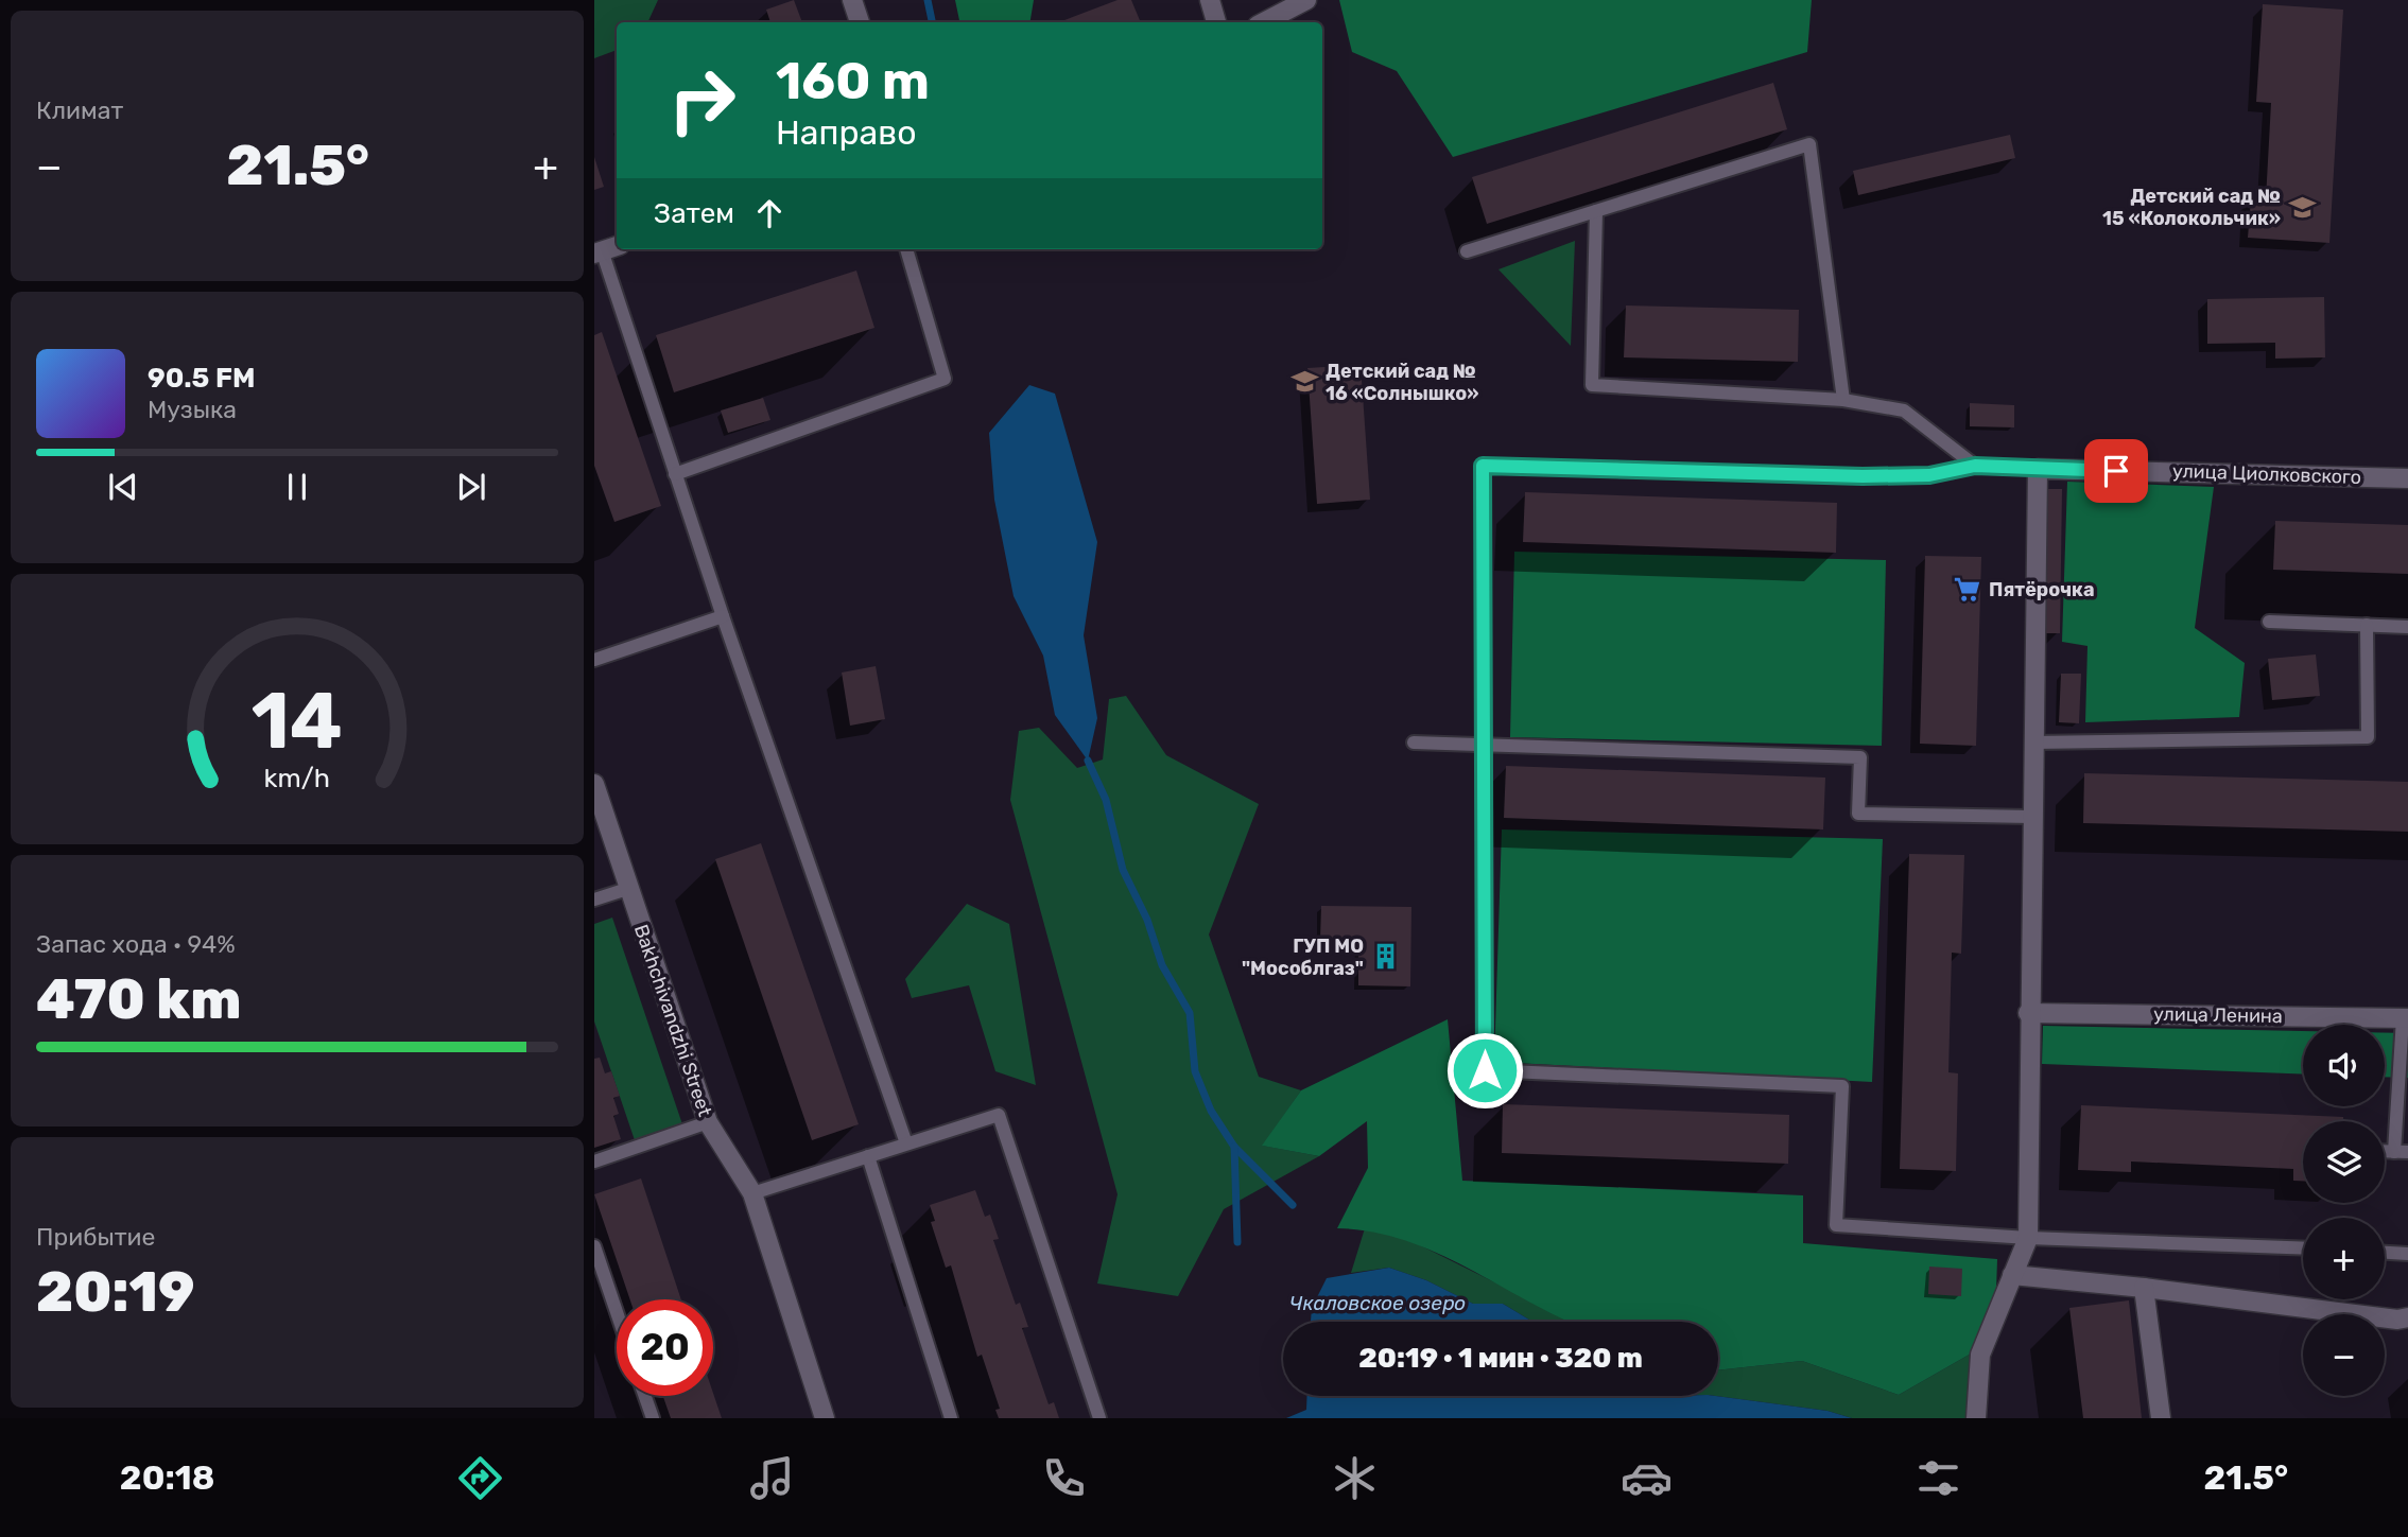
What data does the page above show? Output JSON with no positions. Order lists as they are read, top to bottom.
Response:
{
  "streets": {
    "street": ["улица Циолковского", "улица Ленина", "Bakhchivandzhi Street"]
  },
  "water": ["Чкаловское озеро"],
  "places": {
    "school or university": ["Детский сад № 15 «Колокольчик»", "Детский сад № 16 «Солнышко»"],
    "supermarket": ["Пятёрочка"],
    "building": ["ГУП МО \"Мособлгаз\""]
  },
  "page": {
    "tile": [
      "Климат",
      ["Запас хода · 94%", "470 km"],
      ["Прибытие", "20:19"]
    ],
    "turn": ["160 m", "Направо"],
    "heat": ["−", "21.5°", "+"],
    "then": "Затем",
    "song": ["90.5 FM", "Музыка"],
    "map_buttons": ["+", "−"],
    "limit": "20",
    "trip": "20:19 · 1 мин · 320 m",
    "tabs": ["20:18", "21.5°"],
    "gauge": ["14", "km/h"]
  }
}
